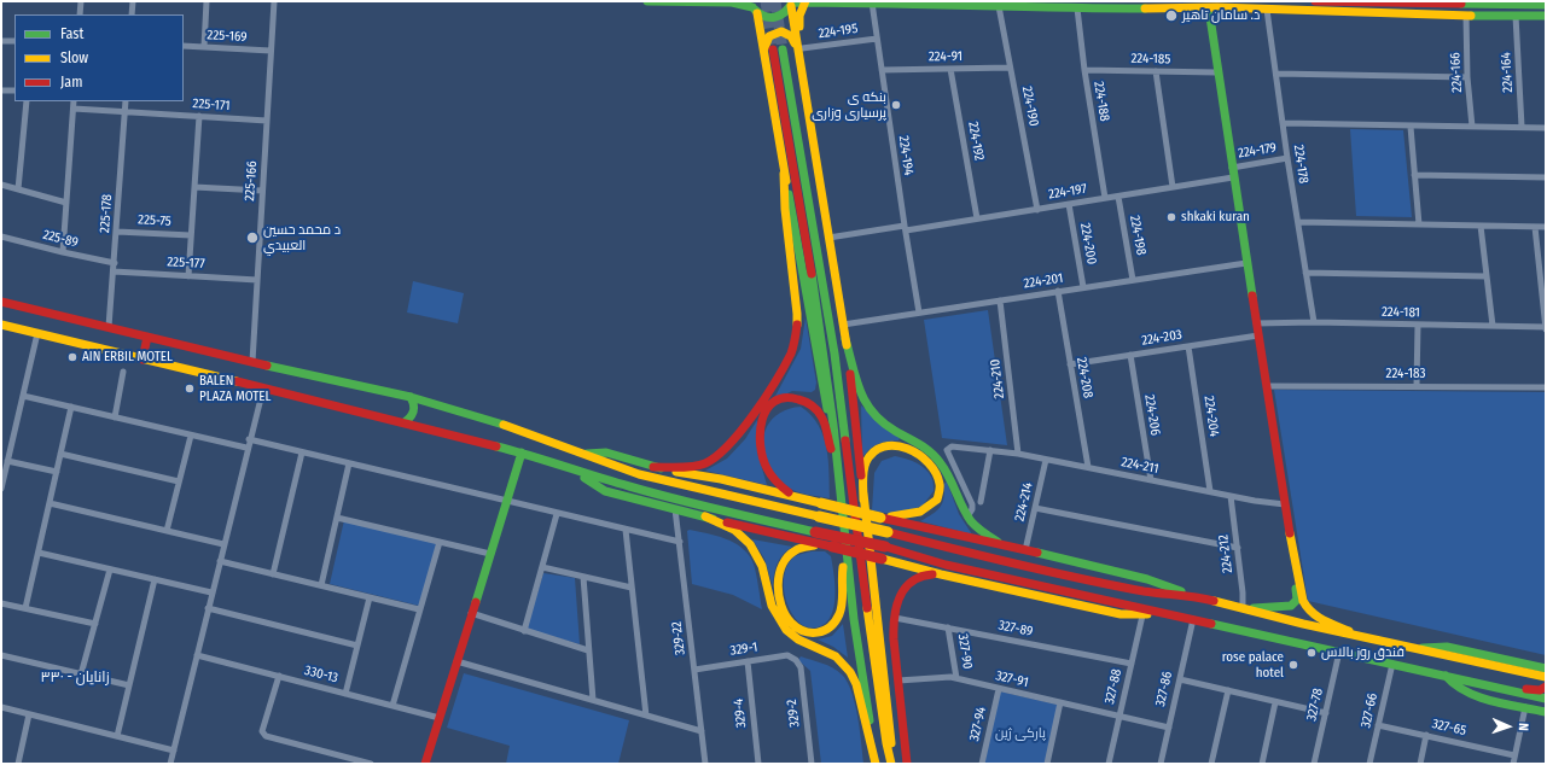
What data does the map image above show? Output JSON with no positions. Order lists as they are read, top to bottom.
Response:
{
  "streets": {
    "street": [
      "224-195",
      "225-169",
      "224-91",
      "224-185",
      "224-166",
      "224-164",
      "224-188",
      "225-171",
      "224-190",
      "224-192",
      "224-179",
      "224-194",
      "224-178",
      "225-166",
      "224-197",
      "225-178",
      "225-75",
      "224-198",
      "225-89",
      "224-200",
      "225-177",
      "224-201",
      "224-181",
      "224-203",
      "224-183",
      "224-208",
      "224-210",
      "224-206",
      "224-204",
      "224-211",
      "224-214",
      "224-212",
      "327-89",
      "329-22",
      "329-1",
      "327-90",
      "330-13",
      "327-91",
      "327-88",
      "327-86",
      "327-78",
      "327-66",
      "329-4",
      "329-2",
      "327-94",
      "327-65"
    ]
  },
  "crossings": [
    ["224-195", "224-194"],
    ["225-169", "225-166"],
    ["224-91", "224-190"],
    ["224-91", "224-192"],
    ["224-91", "224-194"],
    ["224-185", "224-188"],
    ["224-188", "224-197"],
    ["225-171", "225-166"],
    ["225-171", "225-178"],
    ["224-190", "224-197"],
    ["224-192", "224-197"],
    ["224-179", "224-178"],
    ["224-179", "224-197"],
    ["224-194", "224-197"],
    ["224-194", "224-201"],
    ["224-178", "224-181"],
    ["225-166", "225-177"],
    ["224-197", "224-198"],
    ["224-197", "224-200"],
    ["225-178", "225-75"],
    ["225-178", "225-89"],
    ["225-178", "225-177"],
    ["224-198", "224-201"],
    ["224-200", "224-201"],
    ["224-201", "224-208"],
    ["224-201", "224-210"],
    ["224-181", "224-203"],
    ["224-203", "224-208"],
    ["224-203", "224-206"],
    ["224-203", "224-204"],
    ["224-208", "224-211"],
    ["224-210", "224-211"],
    ["224-206", "224-211"],
    ["224-204", "224-211"],
    ["224-211", "224-214"],
    ["224-211", "224-212"],
    ["327-89", "327-90"],
    ["327-89", "327-88"],
    ["329-22", "329-1"],
    ["329-1", "329-4"],
    ["329-1", "329-2"],
    ["327-90", "327-91"],
    ["327-91", "327-88"],
    ["327-91", "327-86"],
    ["327-91", "327-94"],
    ["327-66", "327-65"]
  ],
  "districts": ["زانایان - ٣٣٠"],
  "parks": ["پارکی ژین"],
  "places": [
    "د. سامان تاهیر",
    "بنكه ى پرسيارى وزارى",
    "shkaki kuran",
    "د محمد حسين العبيدي",
    "AIN ERBIL MOTEL",
    "BALEN PLAZA MOTEL",
    "فندق روز بالاس",
    "rose palace hotel"
  ],
  "legend": ["Fast", "Slow", "Jam"],
  "north": "right"
}
